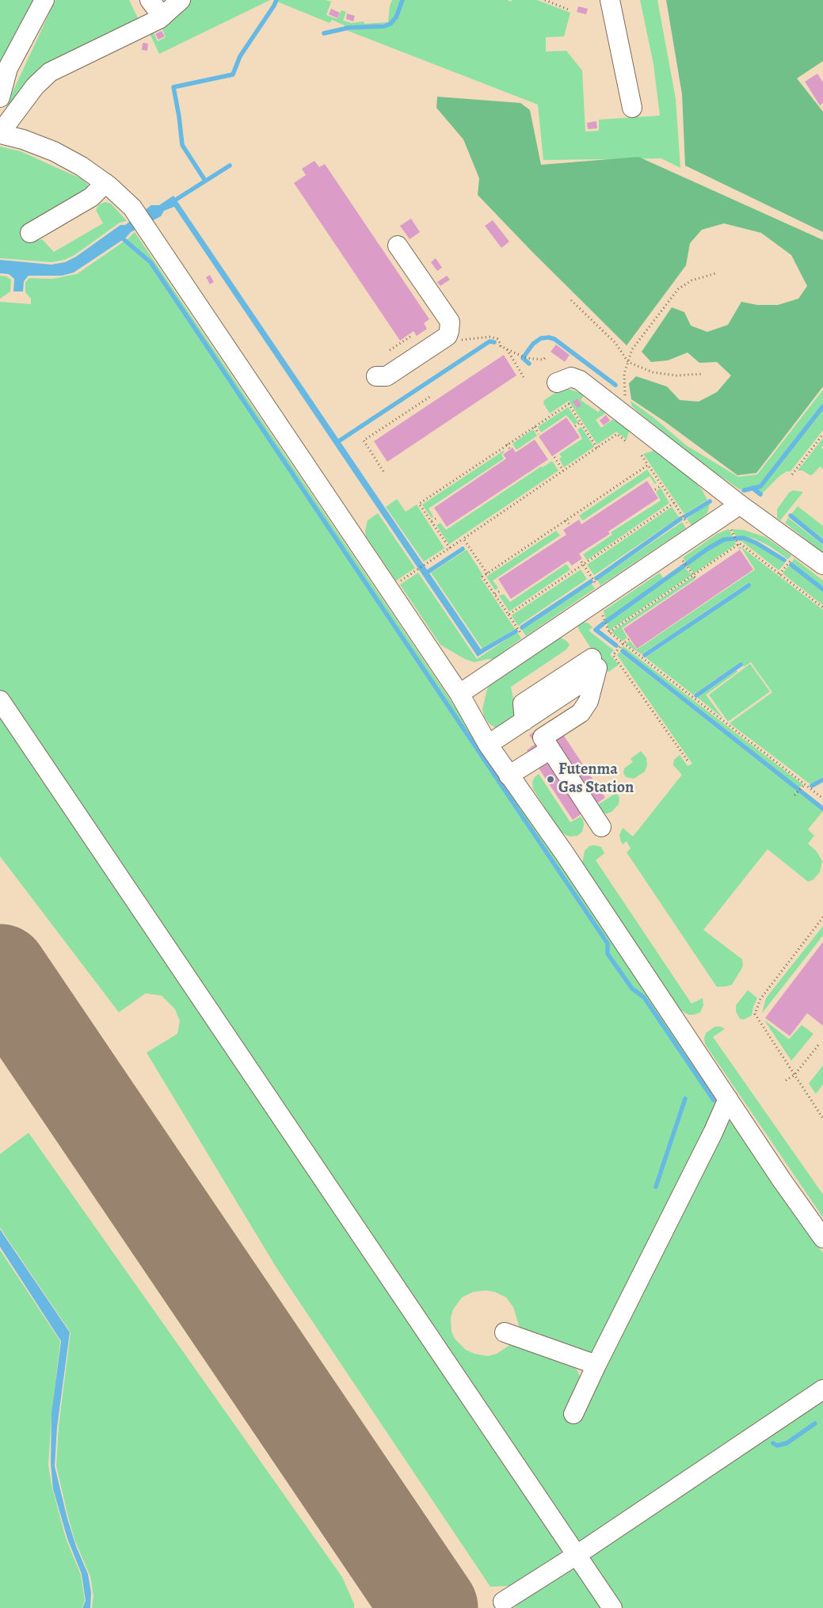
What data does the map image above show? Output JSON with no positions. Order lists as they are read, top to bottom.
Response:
{
  "places": ["Futenma Gas Station"]
}
